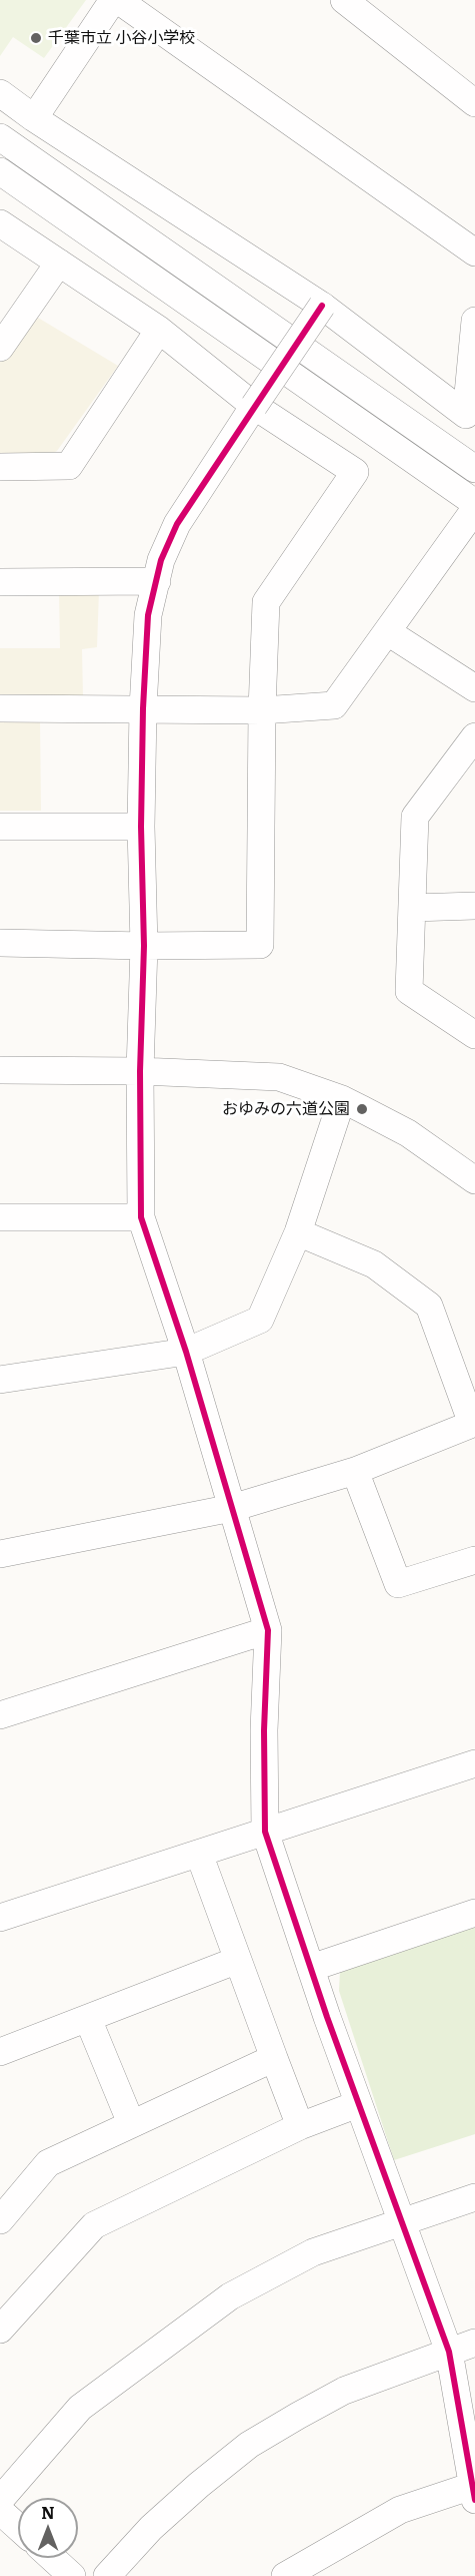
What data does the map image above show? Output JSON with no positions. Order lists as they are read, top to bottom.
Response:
{
  "places": ["千葉市立 小谷小学校", "おゆみの六道公園"],
  "north": "top"
}
